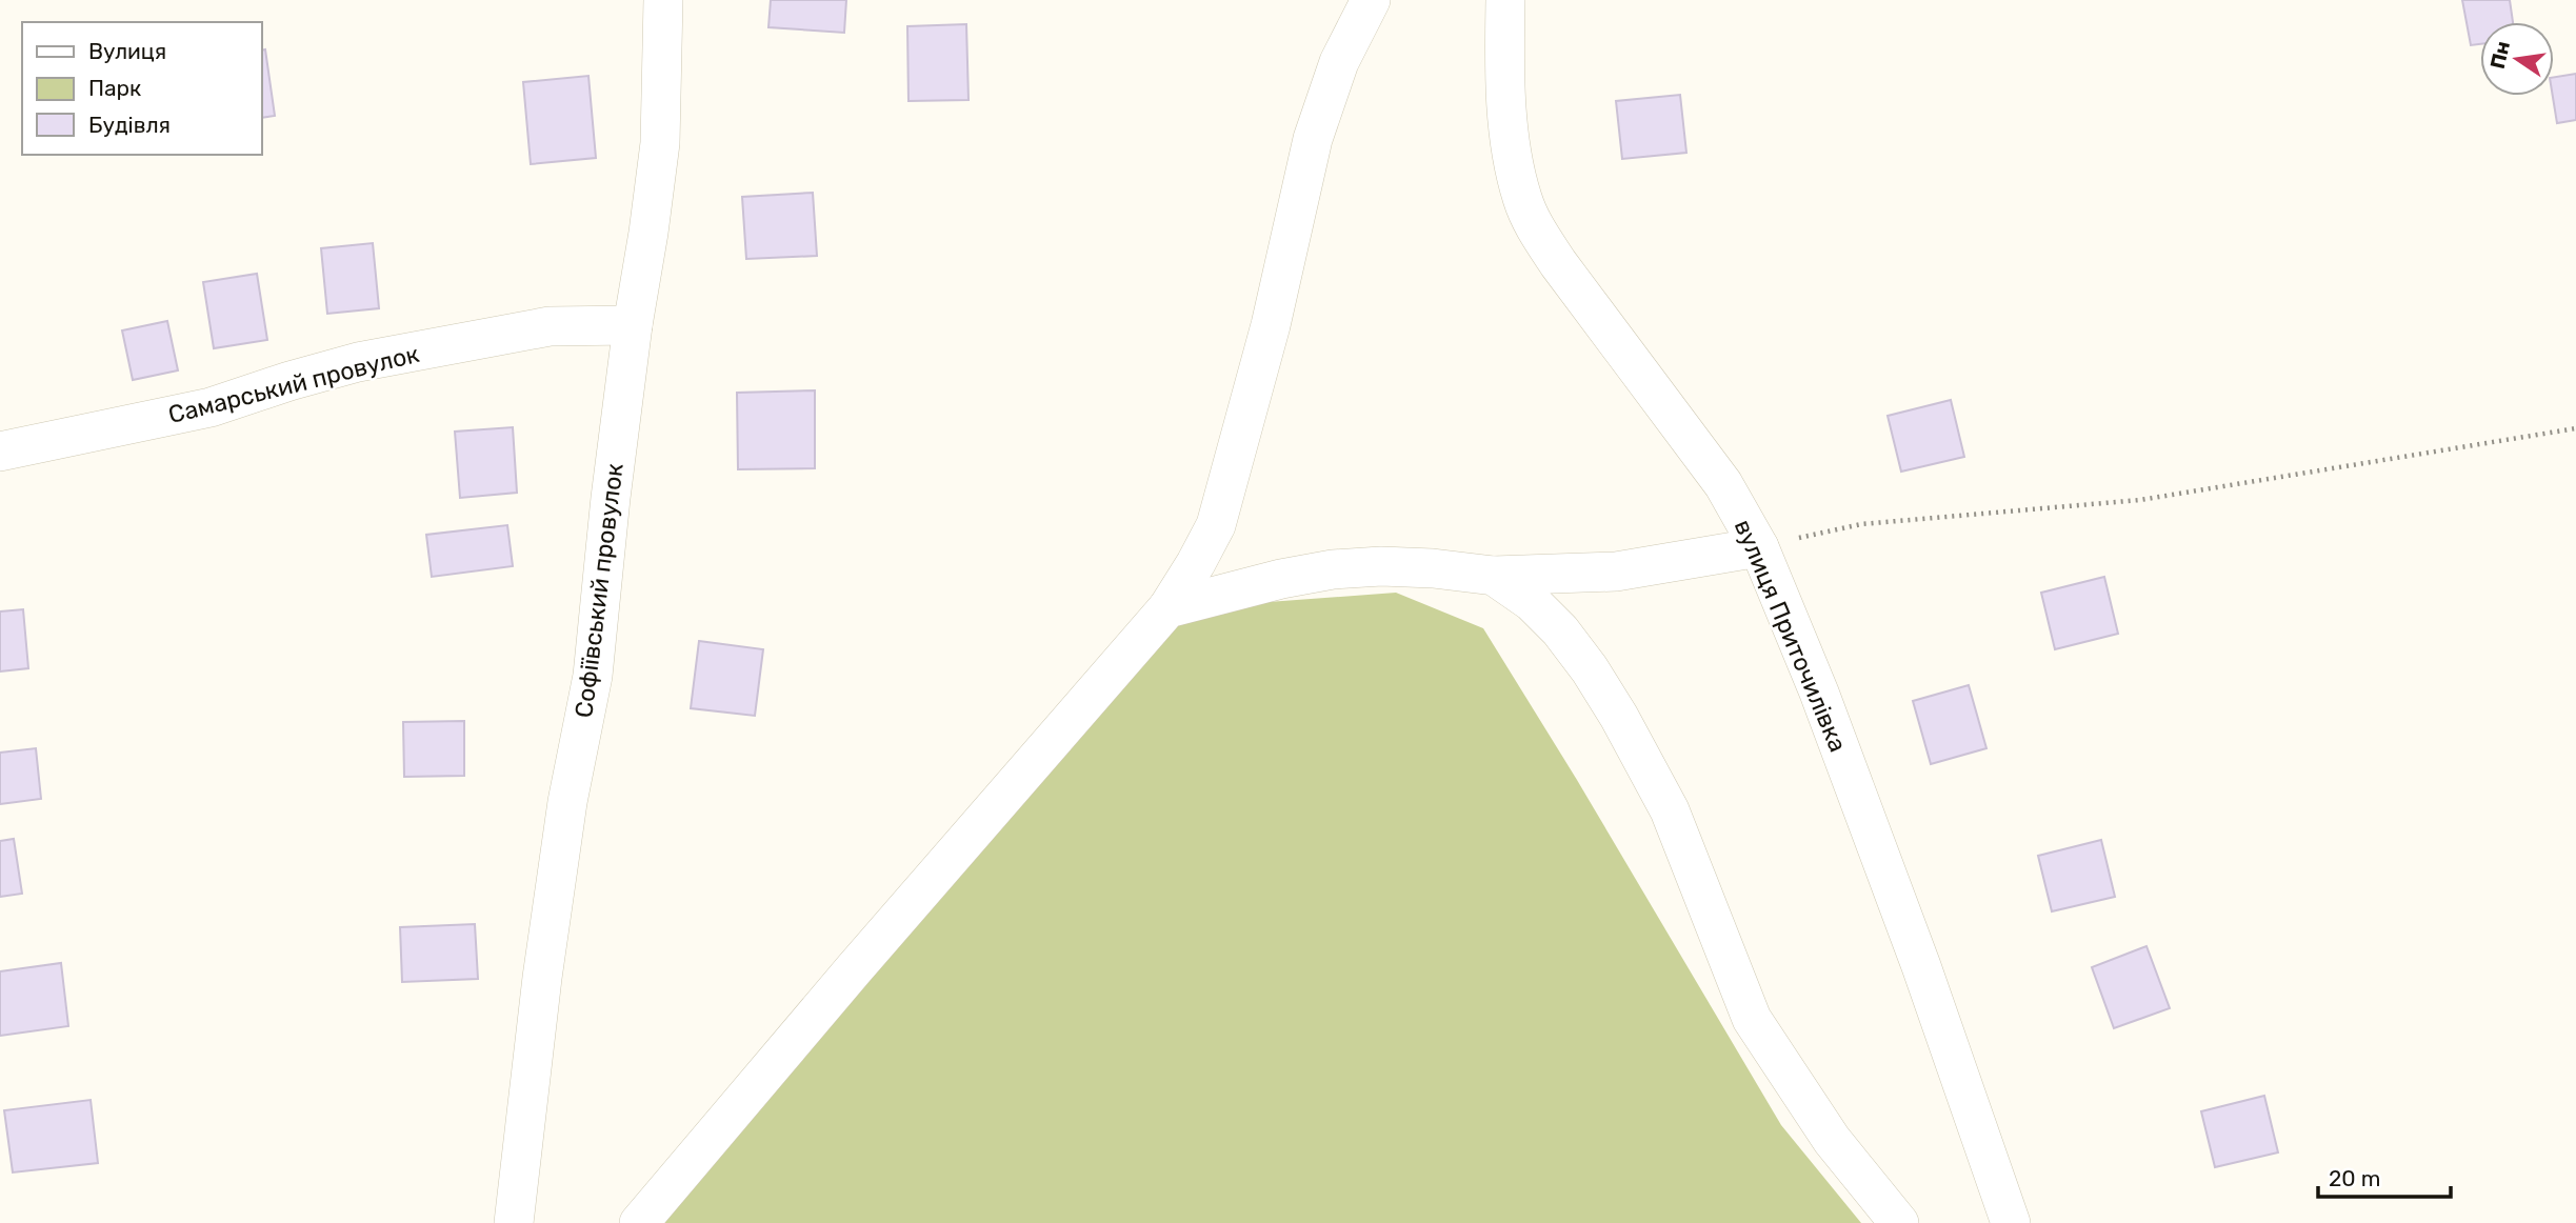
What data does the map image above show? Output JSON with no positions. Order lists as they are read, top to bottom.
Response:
{
  "streets": {
    "street": ["Самарський провулок", "Софіївський провулок", "вулиця Приточилівка"]
  },
  "crossings": [
    ["Самарський провулок", "Софіївський провулок"]
  ],
  "legend": ["Вулиця", "Парк", "Будівля"],
  "scale_bar": "20 m",
  "north": "left"
}
